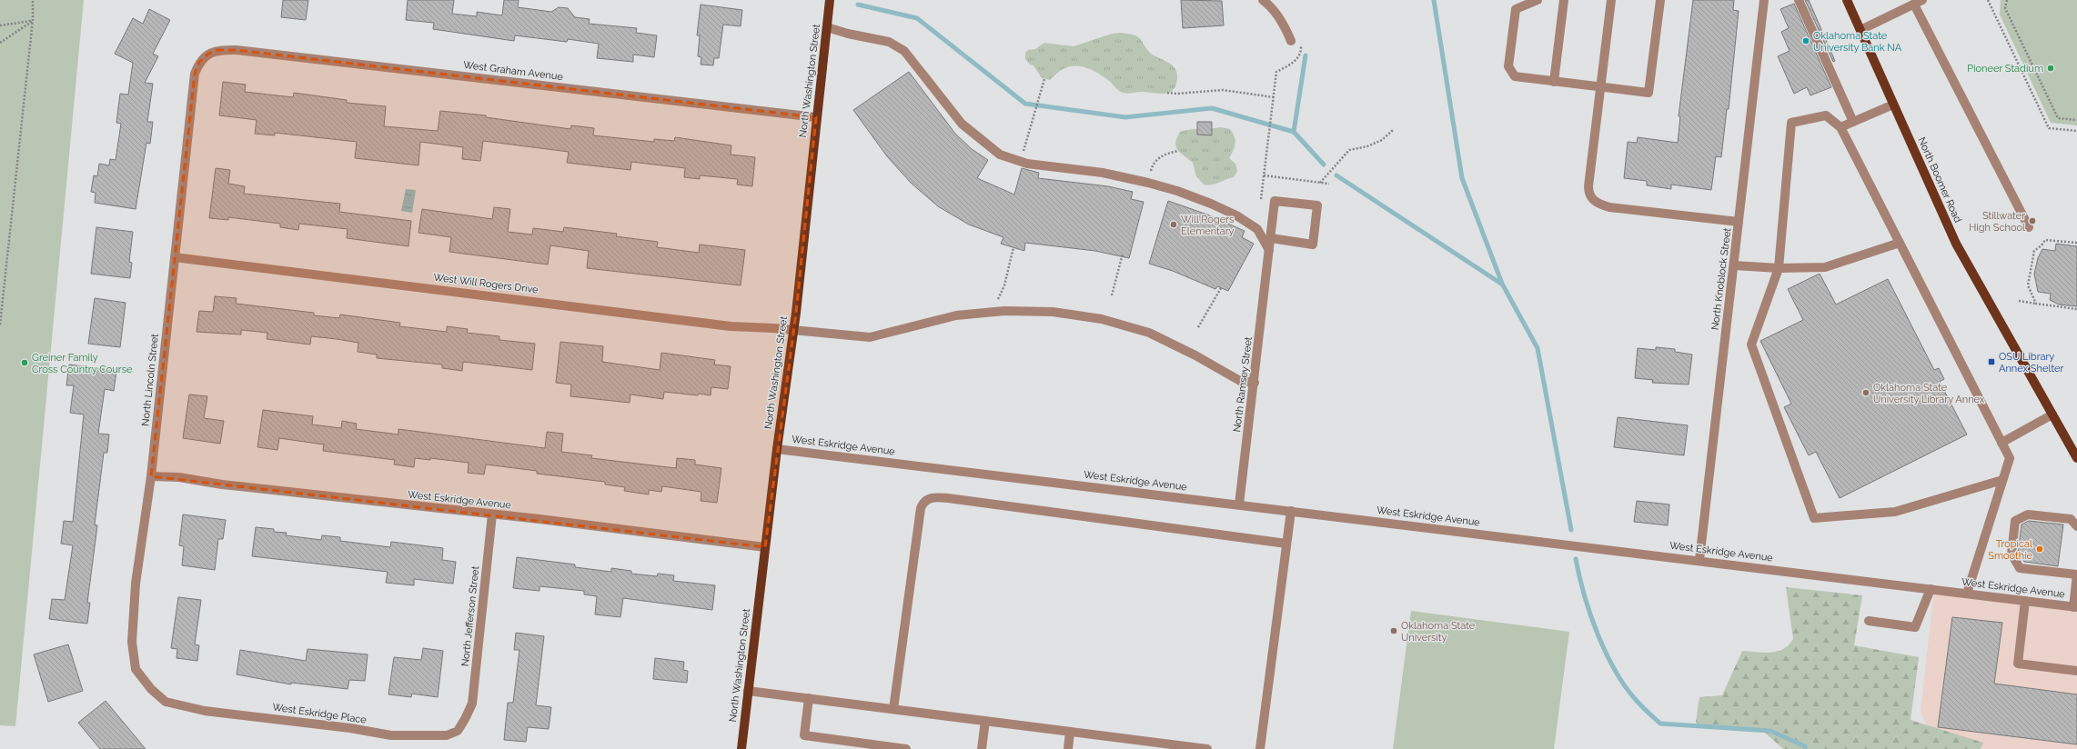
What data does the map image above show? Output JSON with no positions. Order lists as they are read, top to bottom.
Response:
{
  "streets": {
    "main road": ["North Washington Street", "North Boomer Road"],
    "street": [
      "West Graham Avenue",
      "North Knoblock Street",
      "West Will Rogers Drive",
      "North Lincoln Street",
      "North Ramsey Street",
      "West Eskridge Avenue",
      "North Jefferson Street",
      "West Eskridge Place"
    ]
  },
  "crossings": [
    ["West Graham Avenue", "North Washington Street"],
    ["West Graham Avenue", "North Lincoln Street"],
    ["North Washington Street", "West Will Rogers Drive"],
    ["North Washington Street", "West Eskridge Avenue"],
    ["North Knoblock Street", "West Eskridge Avenue"],
    ["West Will Rogers Drive", "North Lincoln Street"],
    ["West Will Rogers Drive", "North Ramsey Street"],
    ["North Lincoln Street", "West Eskridge Avenue"],
    ["North Lincoln Street", "West Eskridge Place"],
    ["North Ramsey Street", "West Eskridge Avenue"],
    ["West Eskridge Avenue", "North Jefferson Street"],
    ["North Jefferson Street", "West Eskridge Place"]
  ],
  "places": {
    "other": [
      "Oklahoma State University Bank NA",
      "Pioneer Stadium",
      "Stillwater High School",
      "Will Rogers Elementary",
      "Greiner Family Cross Country Course",
      "Oklahoma State University Library Annex",
      "Tropical Smoothie",
      "Oklahoma State University"
    ],
    "transit": ["OSU Library Annex Shelter"]
  }
}
